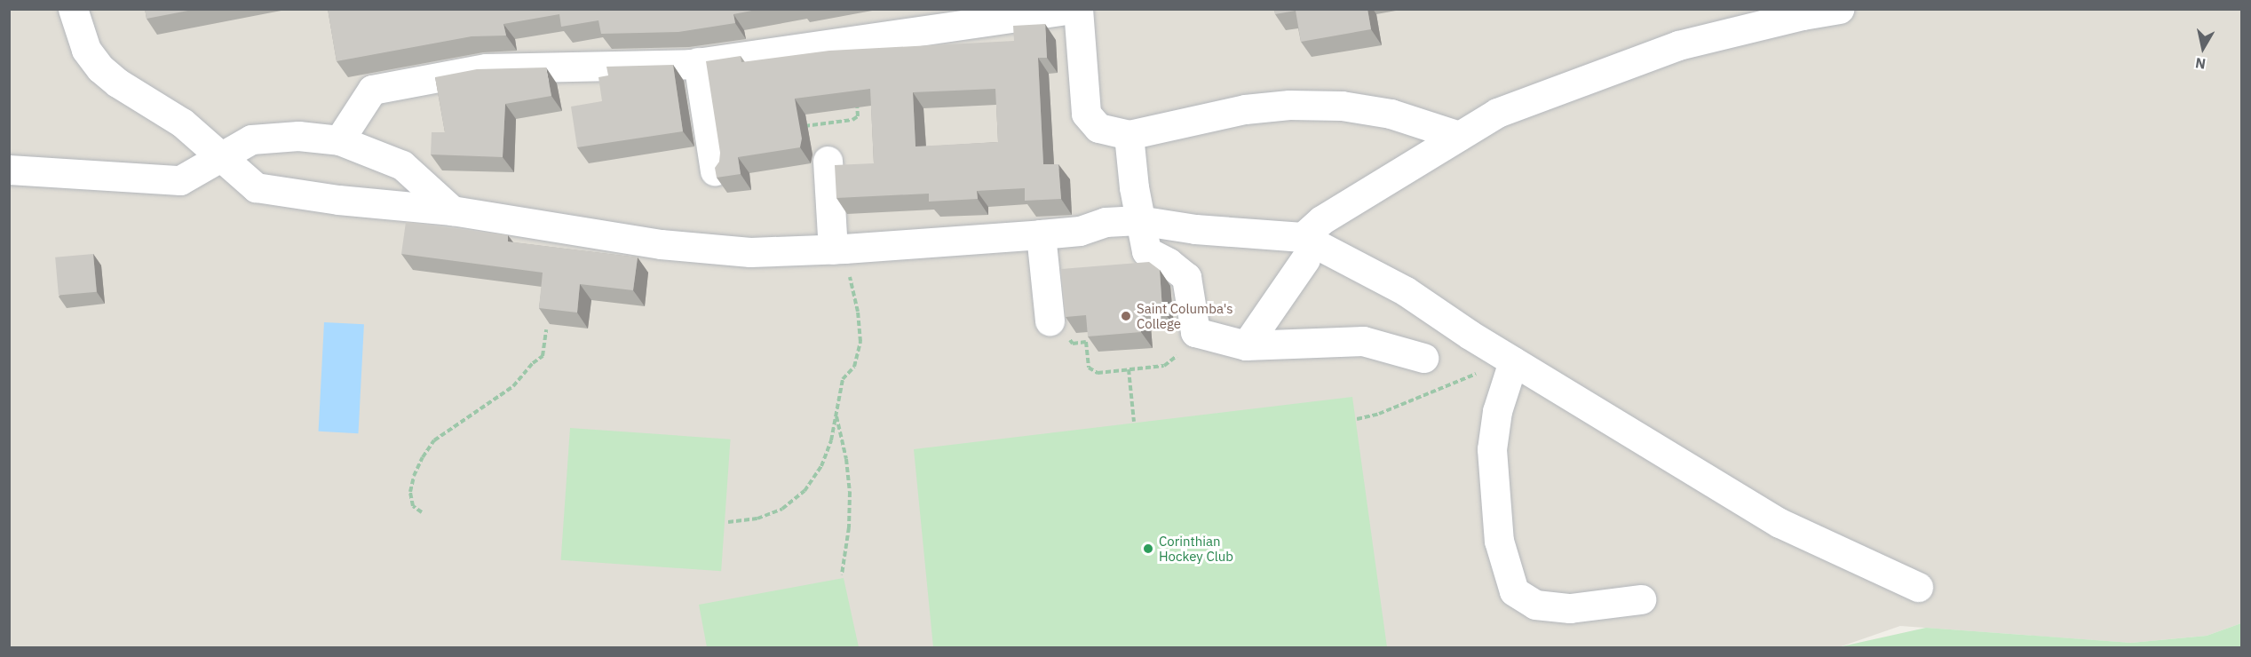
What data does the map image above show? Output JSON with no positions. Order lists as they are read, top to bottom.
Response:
{
  "places": ["Saint Columba's College", "Corinthian Hockey Club"],
  "north": "bottom"
}
